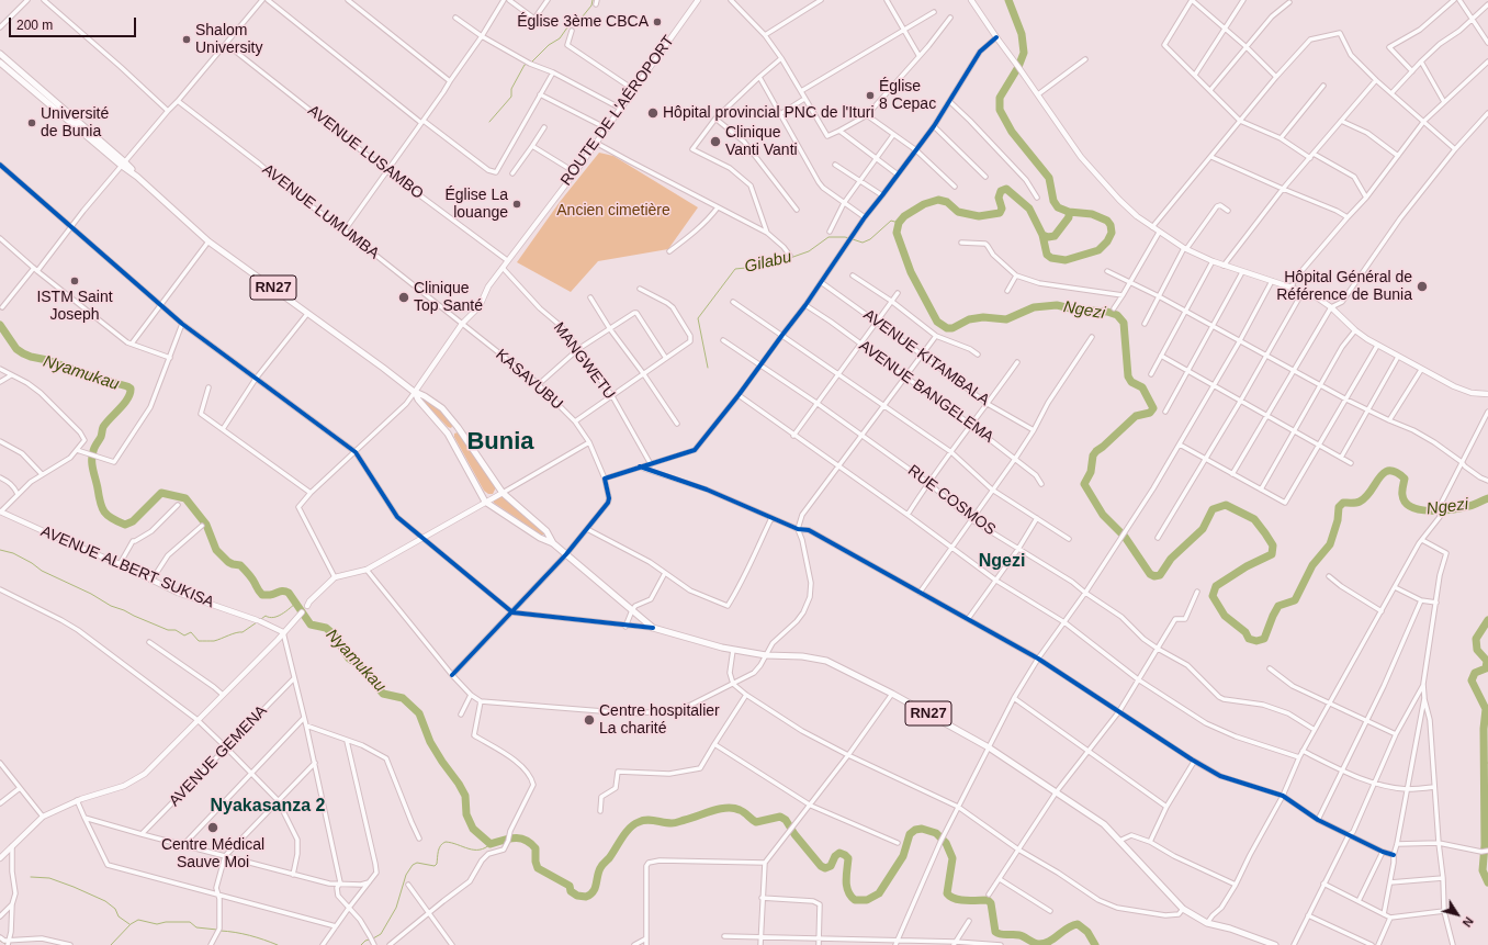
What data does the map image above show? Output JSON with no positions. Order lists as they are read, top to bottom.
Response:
{
  "streets": {
    "main road": ["RN27"],
    "street": [
      "ROUTE DE L'AÉROPORT",
      "AVENUE LUSAMBO",
      "AVENUE LUMUMBA",
      "AVENUE KITAMBALA",
      "MANGWETU",
      "KASAVUBU",
      "AVENUE BANGELEMA",
      "RUE COSMOS",
      "AVENUE ALBERT SUKISA",
      "AVENUE GEMENA"
    ]
  },
  "crossings": [
    ["ROUTE DE L'AÉROPORT", "AVENUE LUSAMBO"],
    ["ROUTE DE L'AÉROPORT", "AVENUE LUMUMBA"],
    ["ROUTE DE L'AÉROPORT", "RN27"],
    ["ROUTE DE L'AÉROPORT", "MANGWETU"],
    ["ROUTE DE L'AÉROPORT", "KASAVUBU"],
    ["AVENUE LUMUMBA", "KASAVUBU"],
    ["RN27", "KASAVUBU"]
  ],
  "districts": ["Bunia", "Ngezi", "Nyakasanza 2"],
  "water": ["Gilabu", "Ngezi", "Nyamukau"],
  "parks": ["Ancien cimetière"],
  "places": [
    "Église 3ème CBCA",
    "Shalom University",
    "Église 8 Cepac",
    "Hôpital provincial PNC de l'Ituri",
    "Université de Bunia",
    "Clinique Vanti Vanti",
    "Église La louange",
    "ISTM Saint Joseph",
    "Hôpital Général de Référence de Bunia",
    "Clinique Top Santé",
    "Centre hospitalier La charité",
    "Centre Médical Sauve Moi"
  ],
  "scale_bar": "200 m",
  "north": "bottom right"
}
